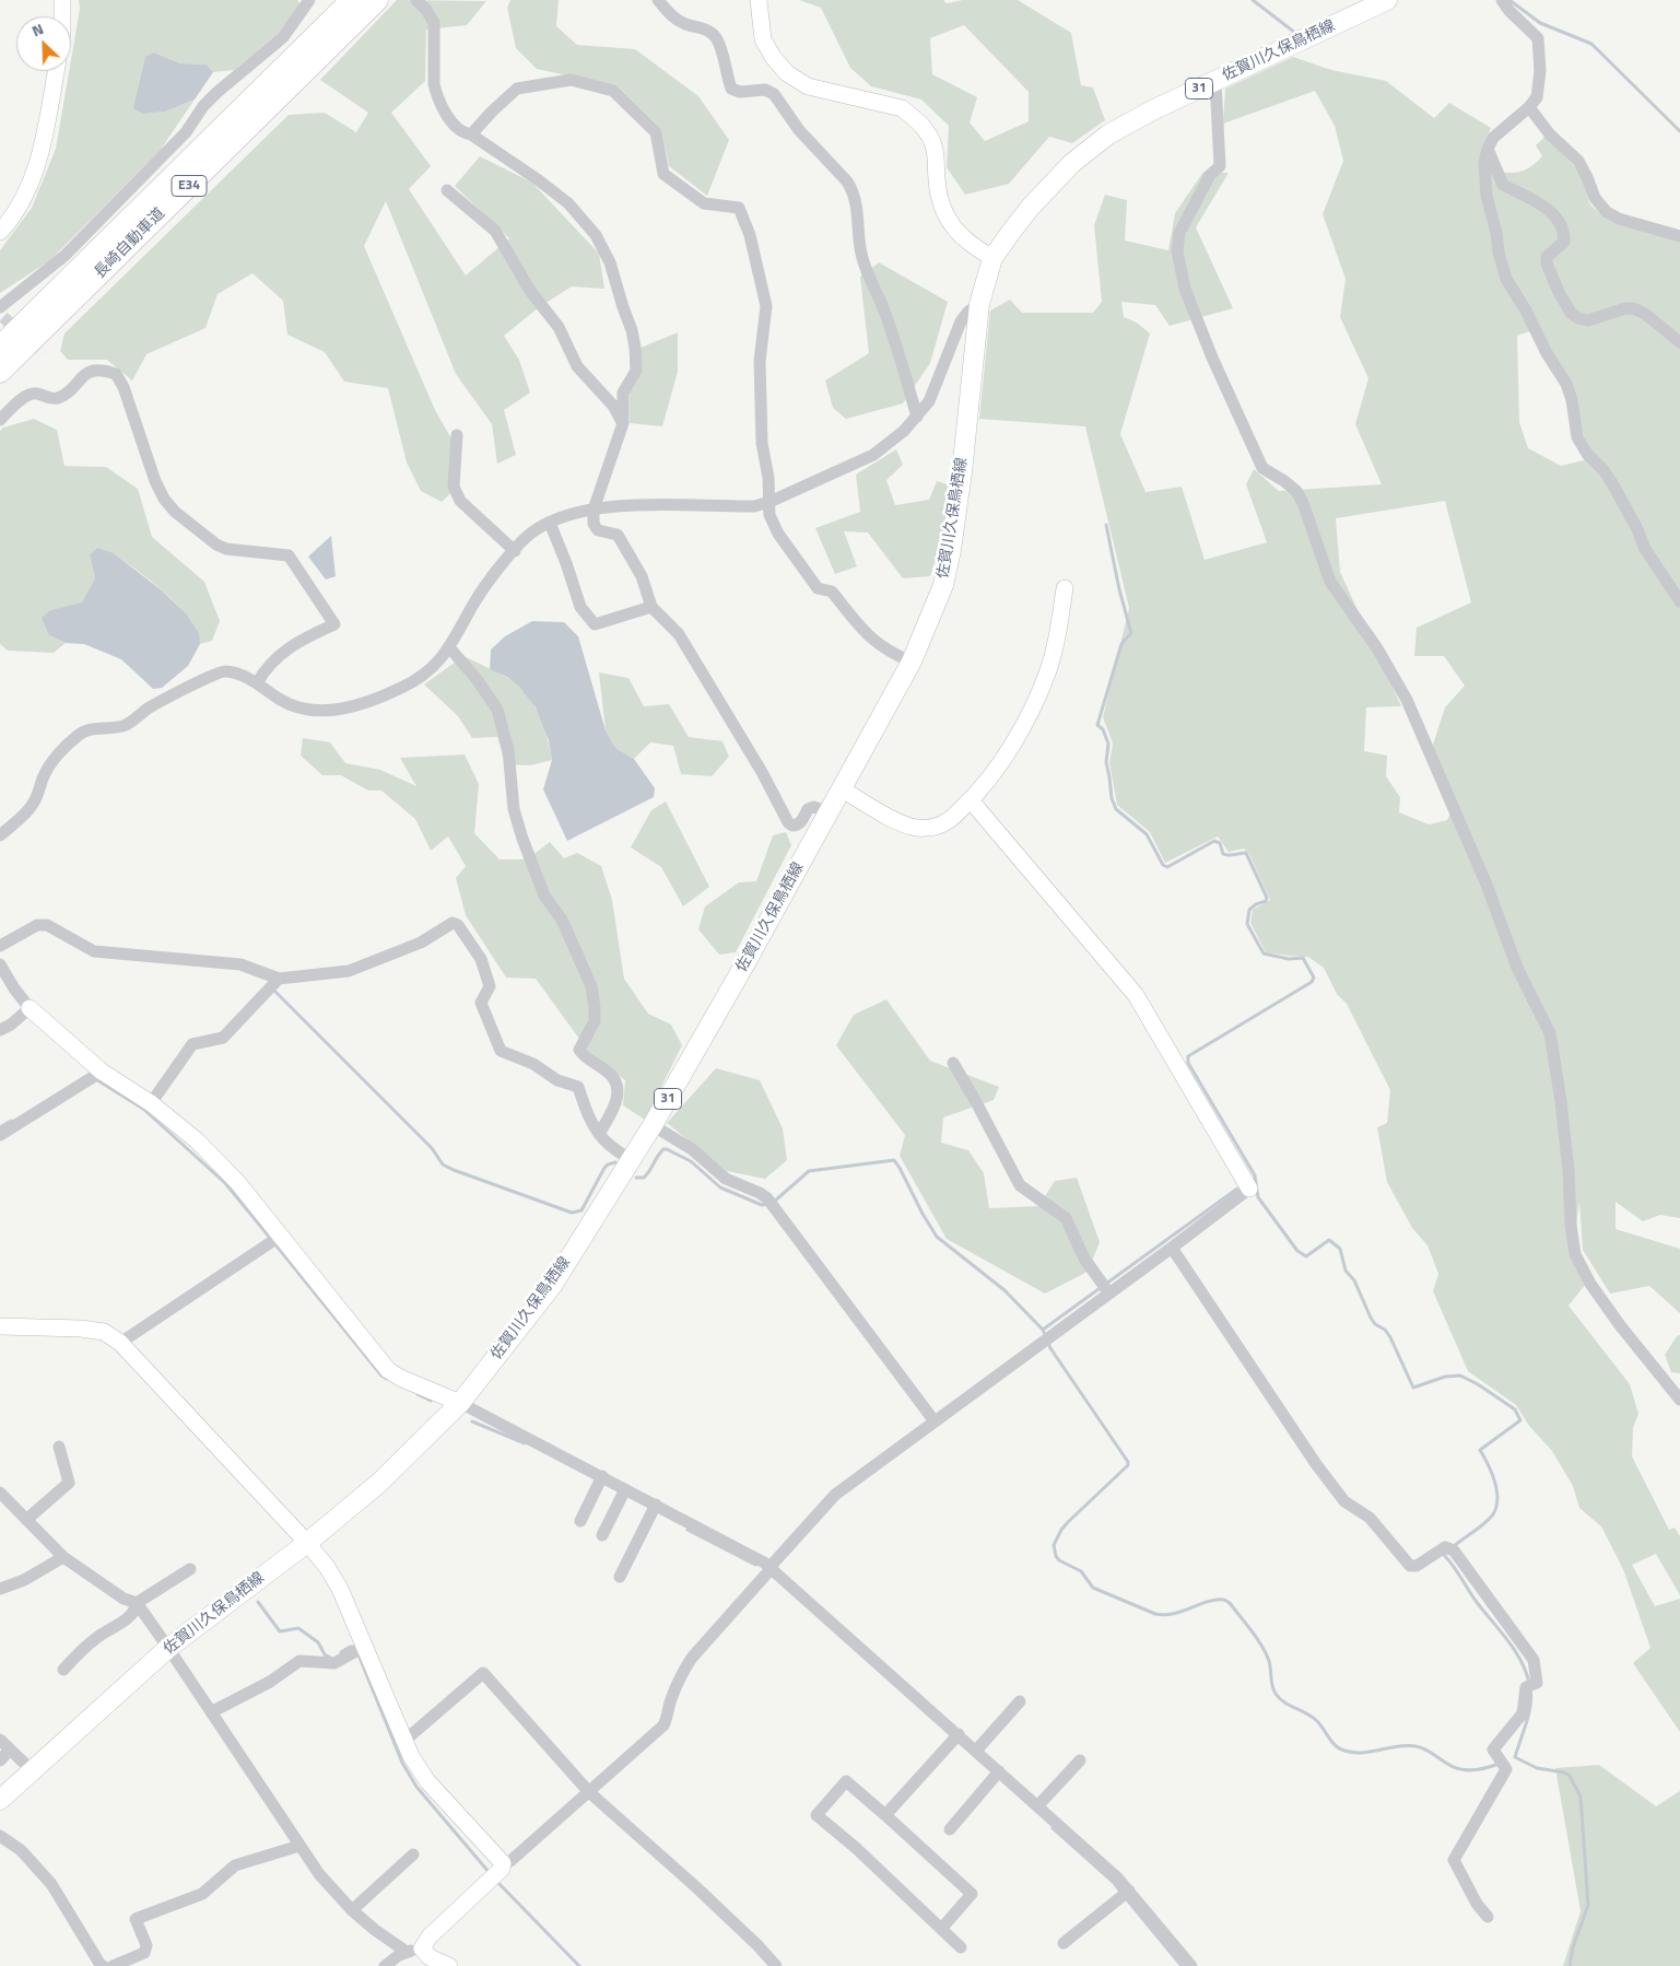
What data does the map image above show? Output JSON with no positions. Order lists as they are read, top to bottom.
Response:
{
  "streets": {
    "highway": ["E34", "長崎自動車道"],
    "main road": ["佐賀川久保鳥栖線", "31"]
  },
  "north": "top left"
}
